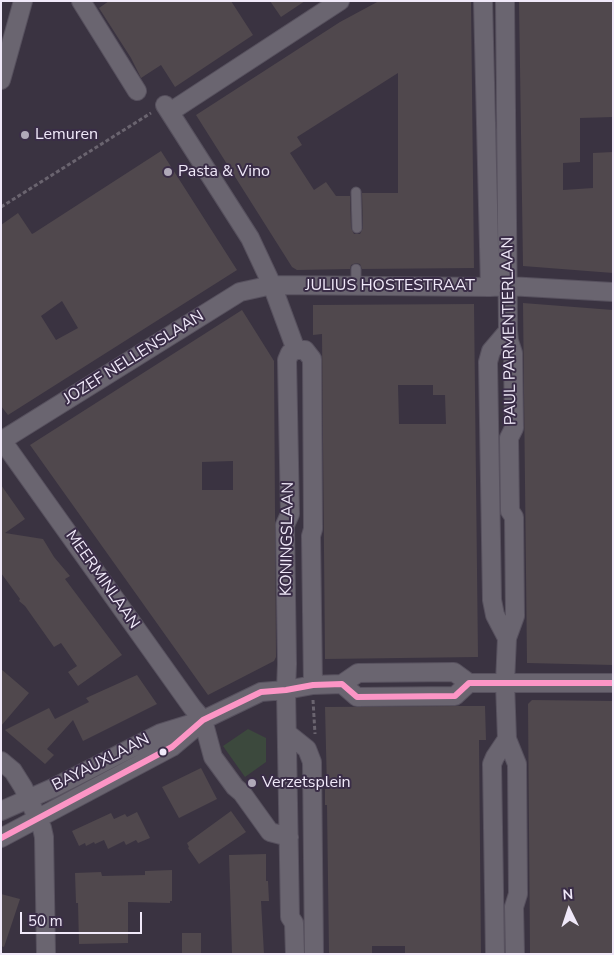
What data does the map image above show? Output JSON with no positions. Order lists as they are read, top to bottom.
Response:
{
  "streets": {
    "street": [
      "JULIUS HOSTESTRAAT",
      "PAUL PARMENTIERLAAN",
      "JOZEF NELLENSLAAN",
      "KONINGSLAAN",
      "MEERMINLAAN",
      "BAYAUXLAAN"
    ]
  },
  "crossings": [
    ["JULIUS HOSTESTRAAT", "PAUL PARMENTIERLAAN"],
    ["JULIUS HOSTESTRAAT", "JOZEF NELLENSLAAN"],
    ["JULIUS HOSTESTRAAT", "KONINGSLAAN"],
    ["PAUL PARMENTIERLAAN", "BAYAUXLAAN"],
    ["JOZEF NELLENSLAAN", "KONINGSLAAN"],
    ["JOZEF NELLENSLAAN", "MEERMINLAAN"],
    ["KONINGSLAAN", "BAYAUXLAAN"],
    ["MEERMINLAAN", "BAYAUXLAAN"]
  ],
  "places": ["Lemuren", "Pasta & Vino", "Verzetsplein"],
  "scale_bar": "50 m",
  "north": "top"
}
